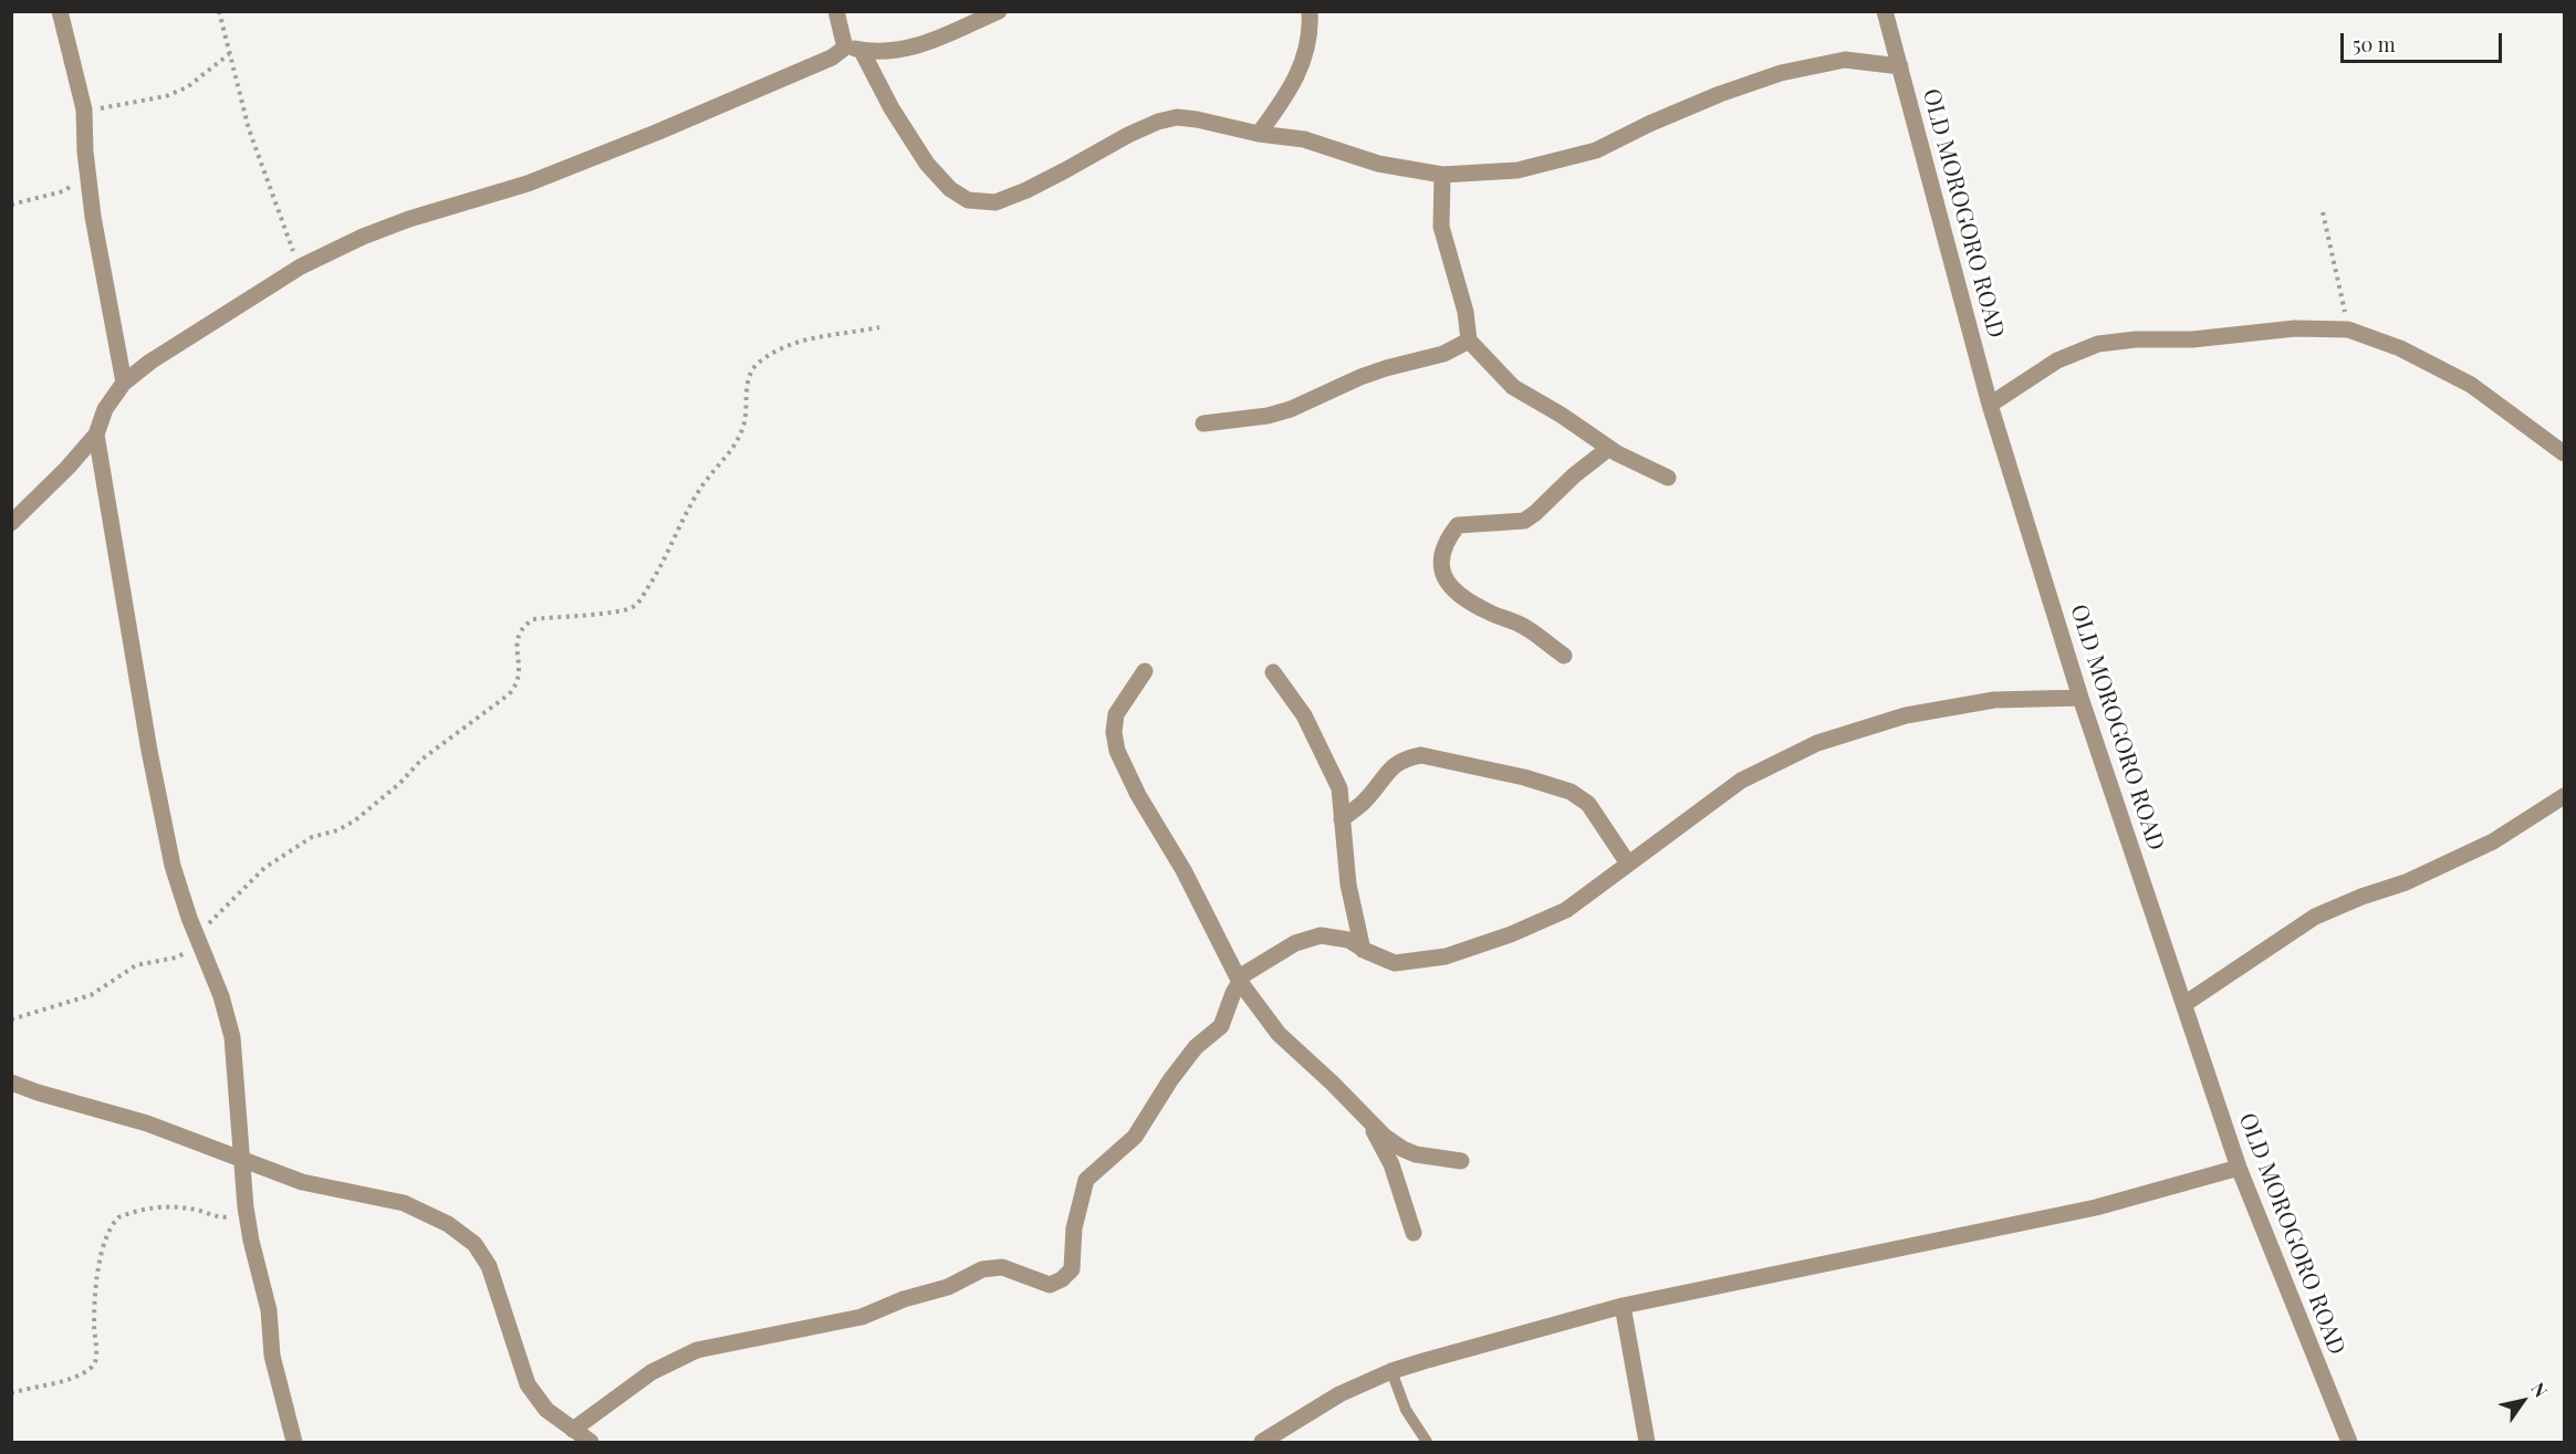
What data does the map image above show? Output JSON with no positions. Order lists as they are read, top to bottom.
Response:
{
  "streets": {
    "street": ["OLD MOROGORO ROAD"]
  },
  "scale_bar": "50 m",
  "north": "top right"
}
